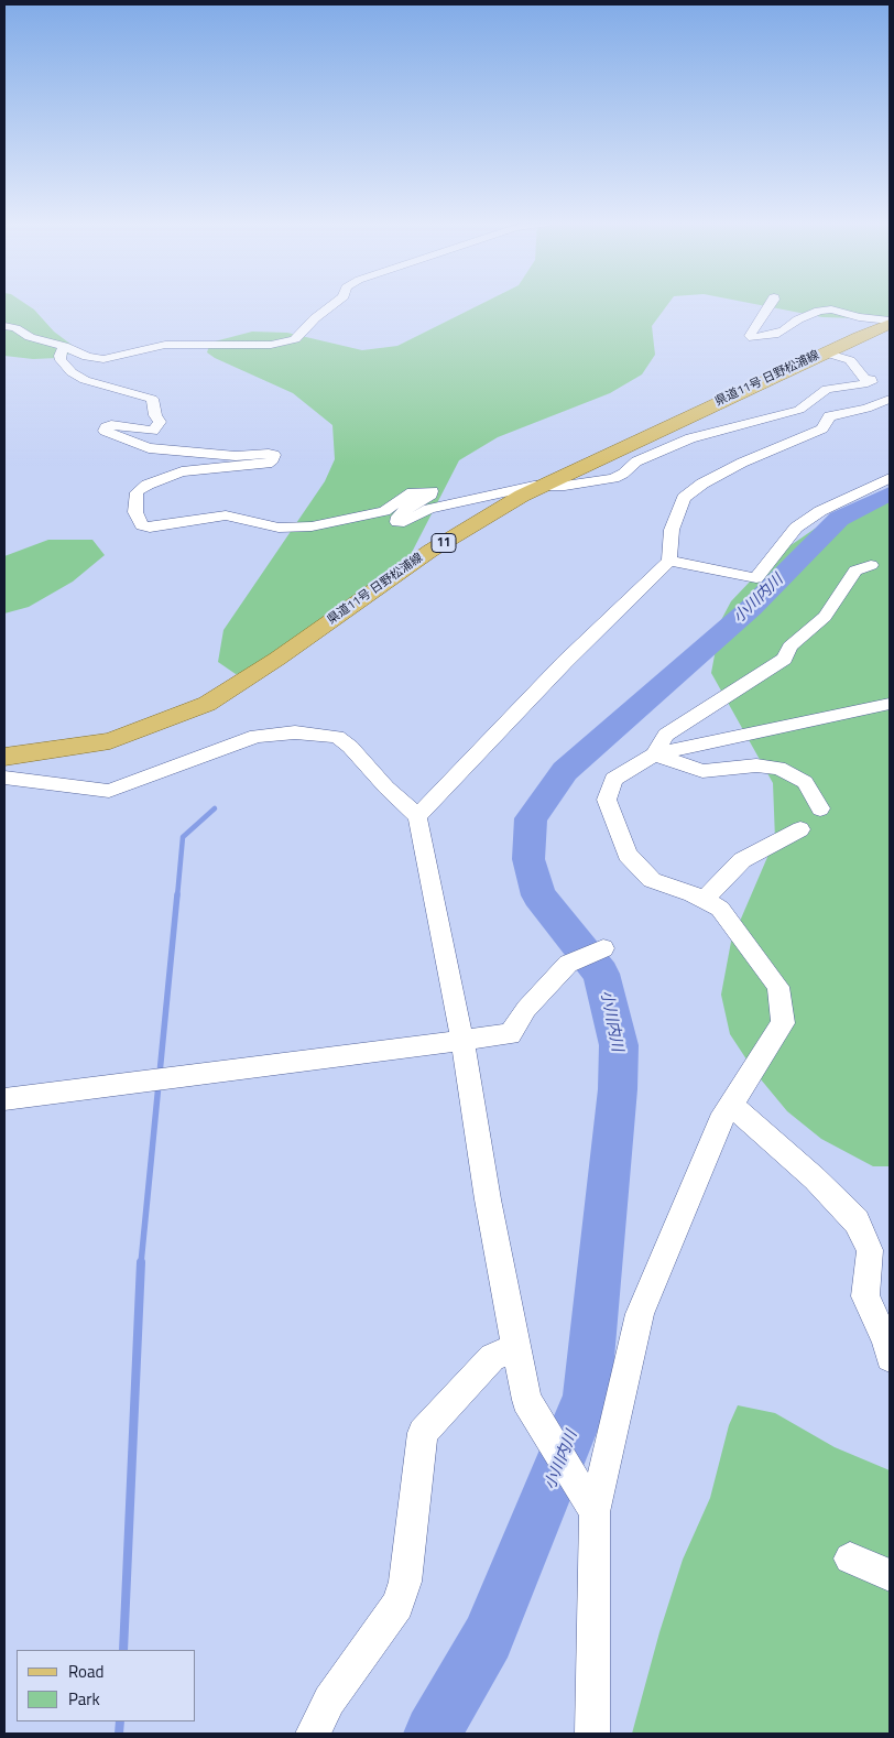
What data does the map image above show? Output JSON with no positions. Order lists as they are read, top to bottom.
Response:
{
  "streets": {
    "main road": ["県道11号 日野松浦線", "11"]
  },
  "water": ["小川内川"],
  "legend": ["Road", "Park"]
}
